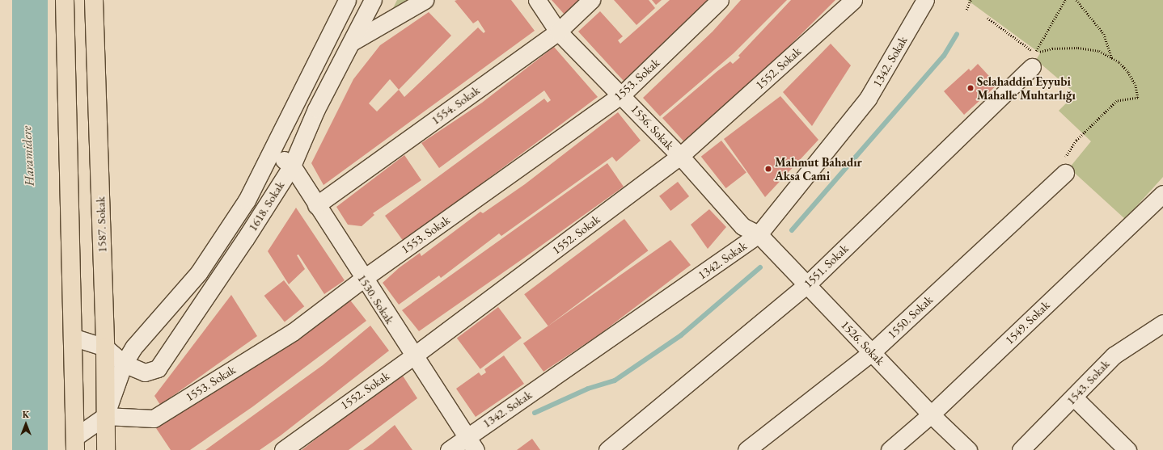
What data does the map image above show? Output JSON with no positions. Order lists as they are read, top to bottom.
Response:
{
  "streets": {
    "main road": ["1587. Sokak"],
    "street": [
      "1342. Sokak",
      "1552. Sokak",
      "1553. Sokak",
      "1554. Sokak",
      "1556. Sokak",
      "1618. Sokak",
      "1551. Sokak",
      "1530. Sokak",
      "1550. Sokak",
      "1549. Sokak",
      "1526. Sokak",
      "1543. Sokak"
    ]
  },
  "crossings": [
    ["1342. Sokak", "1556. Sokak"],
    ["1342. Sokak", "1530. Sokak"],
    ["1342. Sokak", "1526. Sokak"],
    ["1552. Sokak", "1556. Sokak"],
    ["1552. Sokak", "1530. Sokak"],
    ["1553. Sokak", "1556. Sokak"],
    ["1553. Sokak", "1618. Sokak"],
    ["1553. Sokak", "1587. Sokak"],
    ["1553. Sokak", "1530. Sokak"],
    ["1554. Sokak", "1556. Sokak"],
    ["1554. Sokak", "1530. Sokak"],
    ["1556. Sokak", "1526. Sokak"],
    ["1618. Sokak", "1587. Sokak"],
    ["1618. Sokak", "1530. Sokak"],
    ["1551. Sokak", "1526. Sokak"],
    ["1550. Sokak", "1526. Sokak"],
    ["1549. Sokak", "1526. Sokak"]
  ],
  "water": ["Haramidere"],
  "places": ["Selahaddin Eyyubi Mahalle Muhtarlığı", "Mahmut Bahadır Aksa Cami"],
  "north": "top"
}
